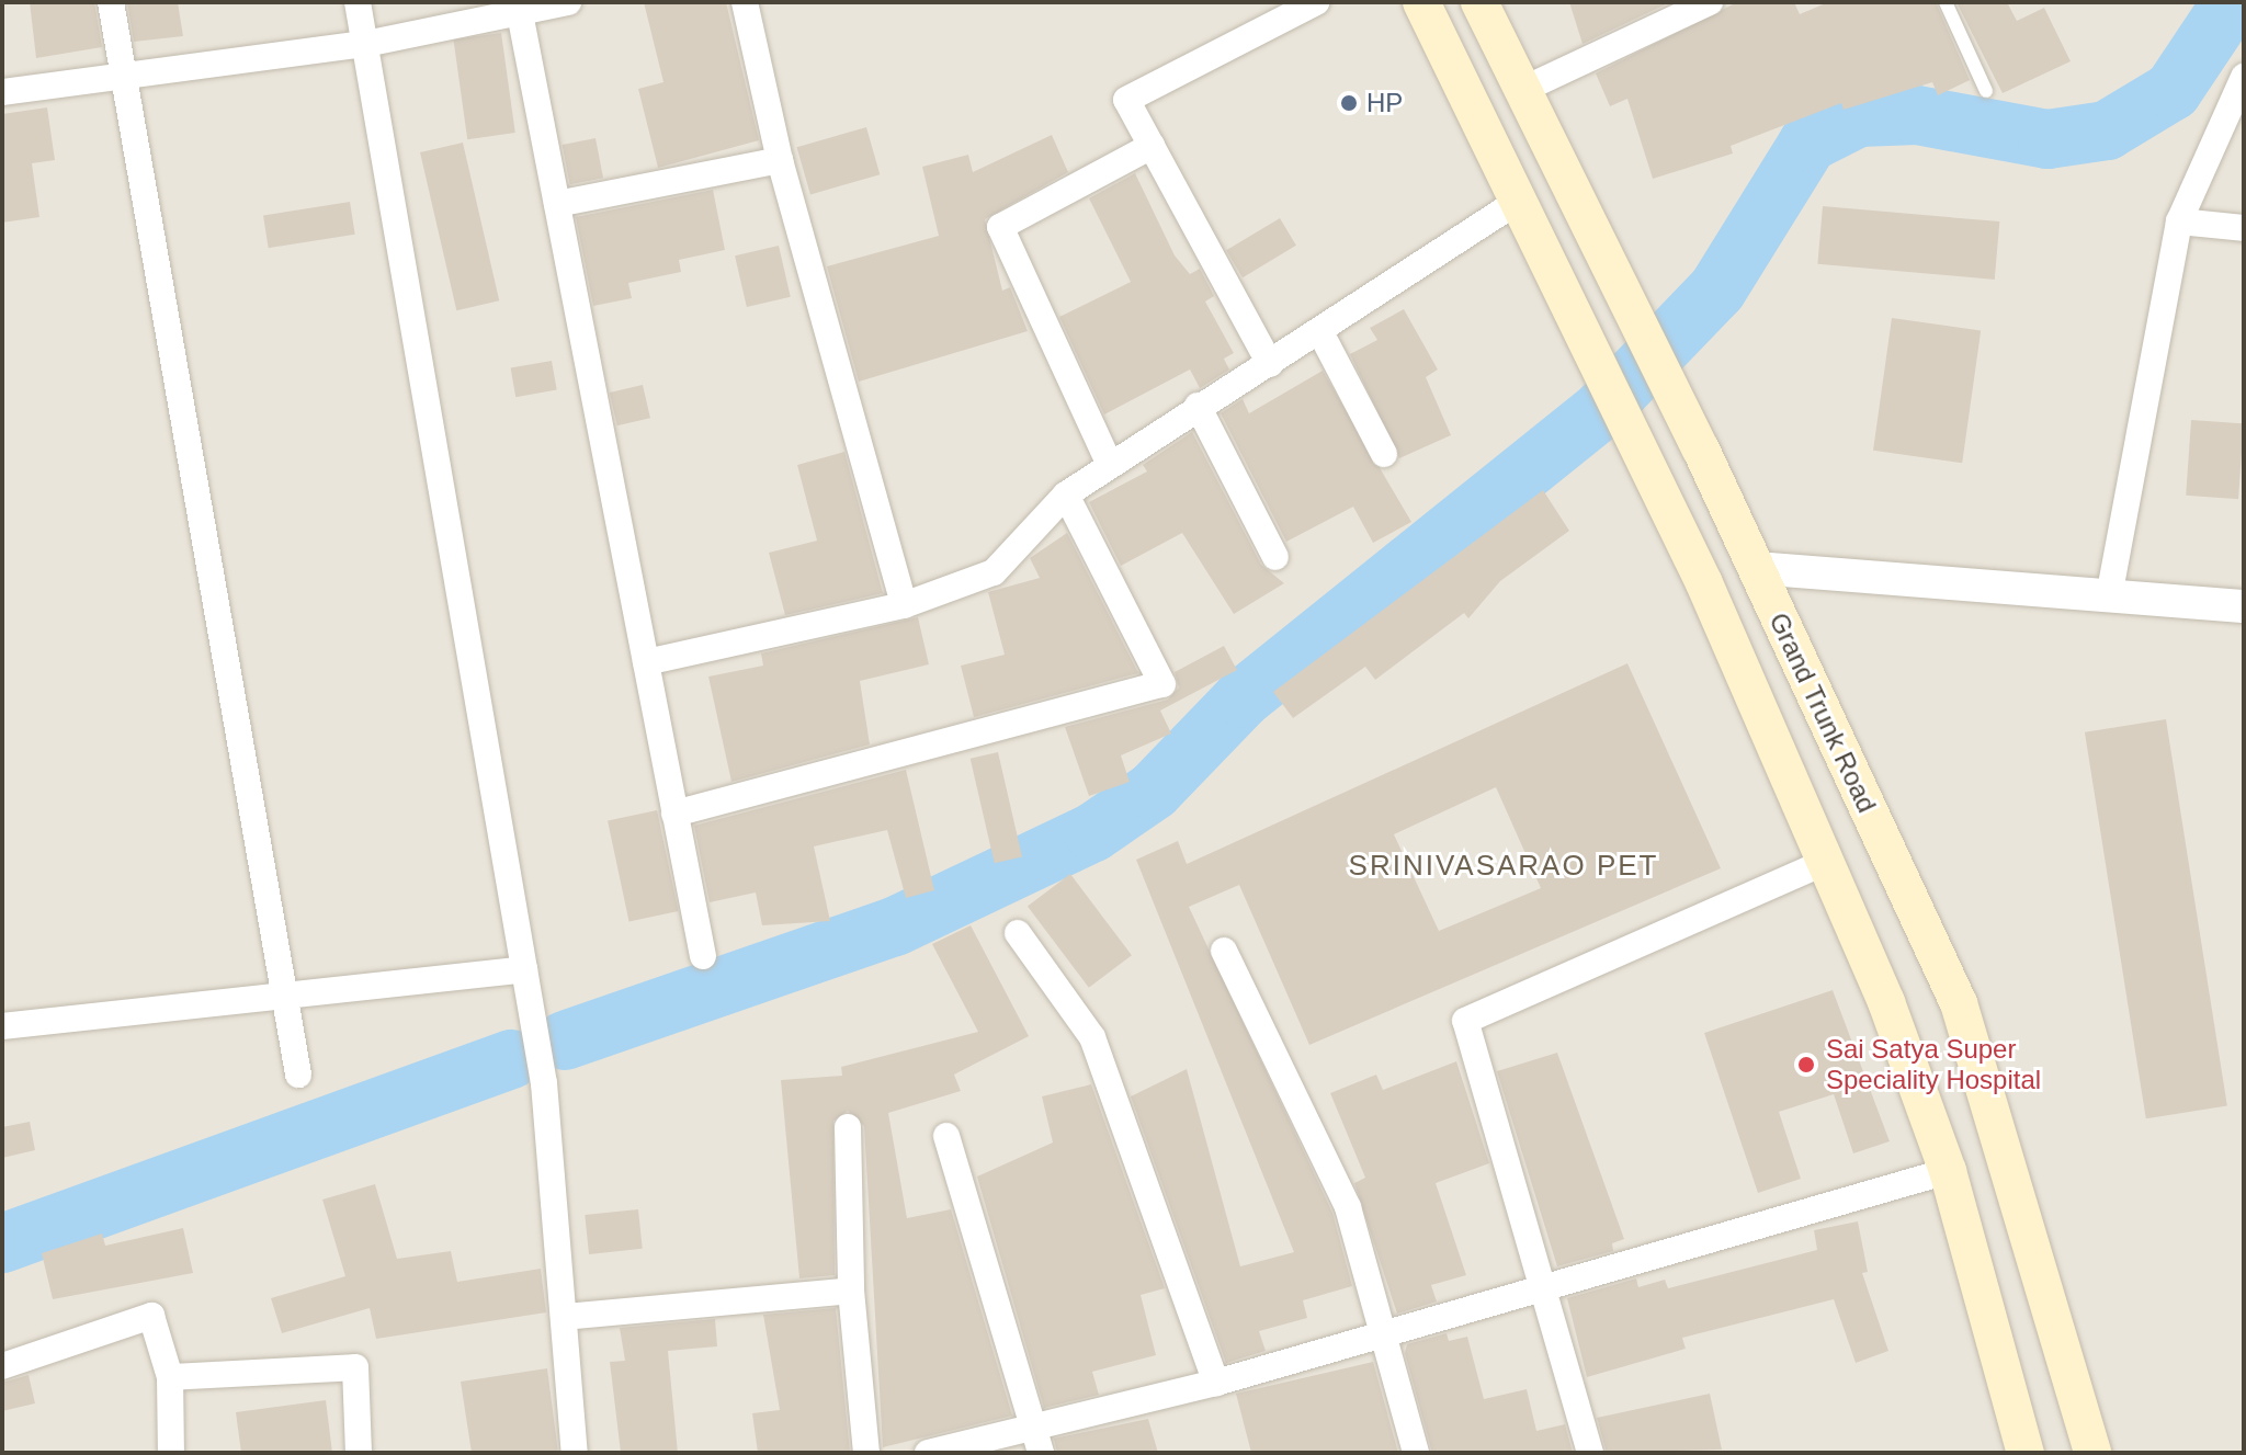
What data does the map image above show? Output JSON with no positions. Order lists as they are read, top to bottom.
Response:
{
  "streets": {
    "main road": ["Grand Trunk Road"]
  },
  "districts": ["SRINIVASARAO PET"],
  "places": ["HP", "Sai Satya Super Speciality Hospital"]
}
